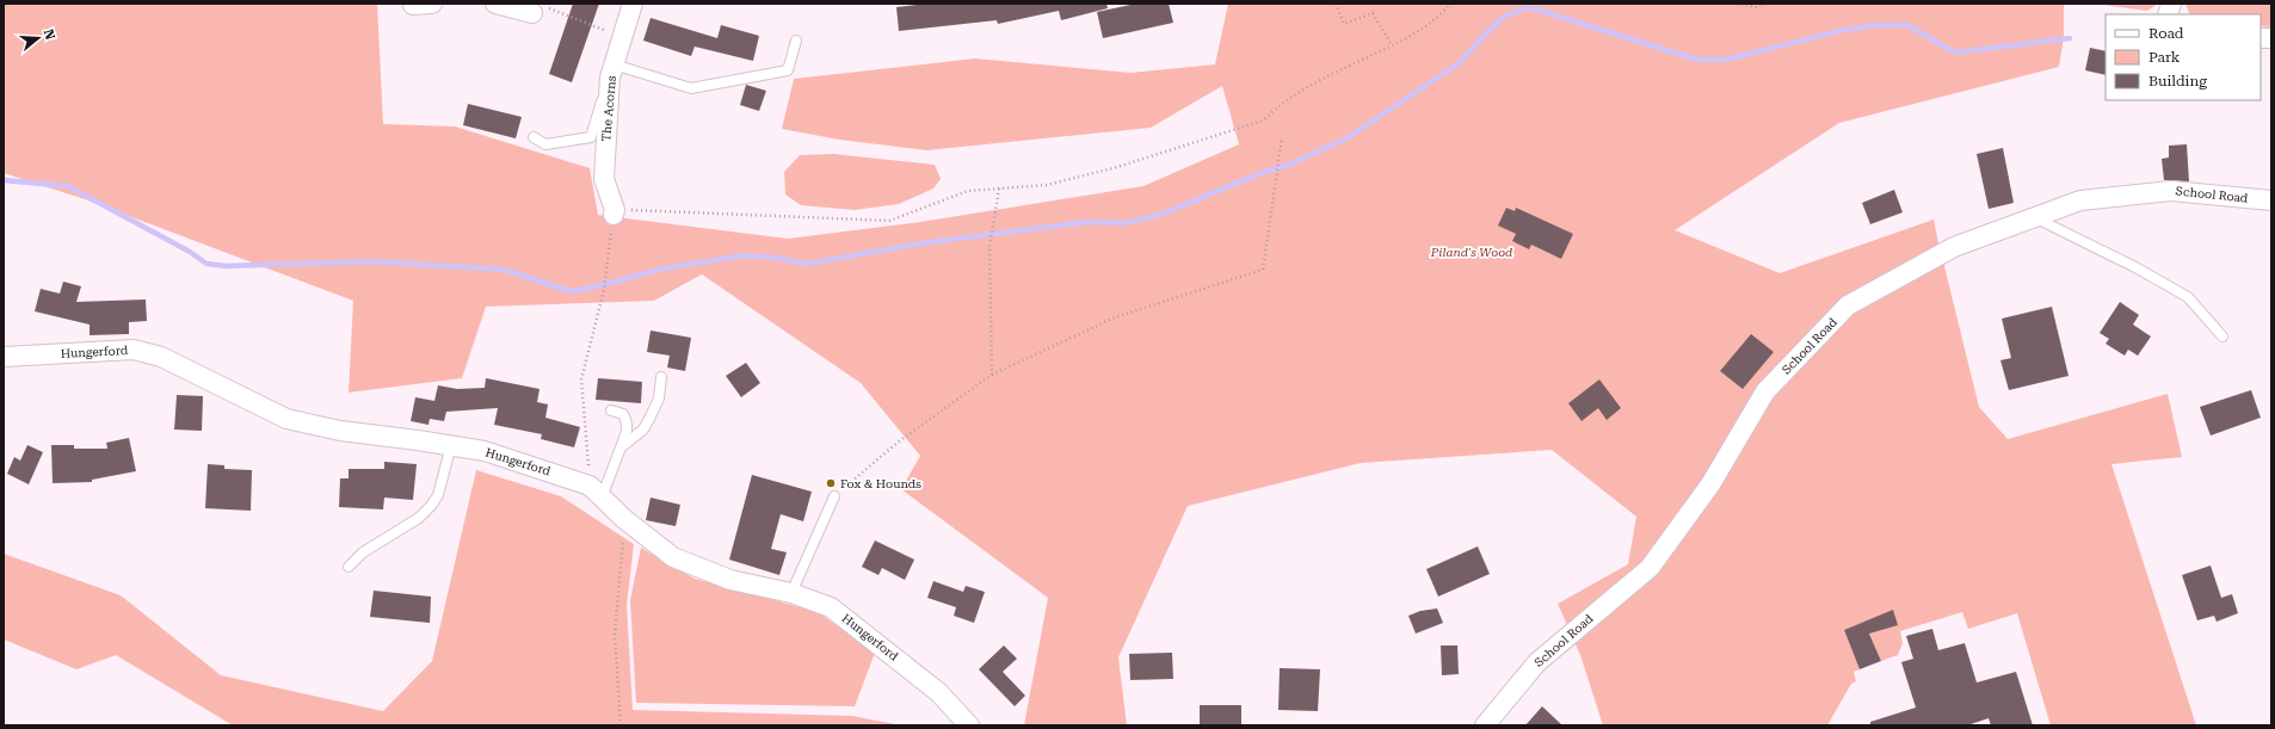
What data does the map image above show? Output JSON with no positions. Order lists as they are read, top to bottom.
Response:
{
  "streets": {
    "street": ["The Acorns", "School Road", "Hungerford"]
  },
  "parks": ["Piland's Wood"],
  "places": ["Fox & Hounds"],
  "legend": ["Road", "Park", "Building"],
  "north": "right"
}
